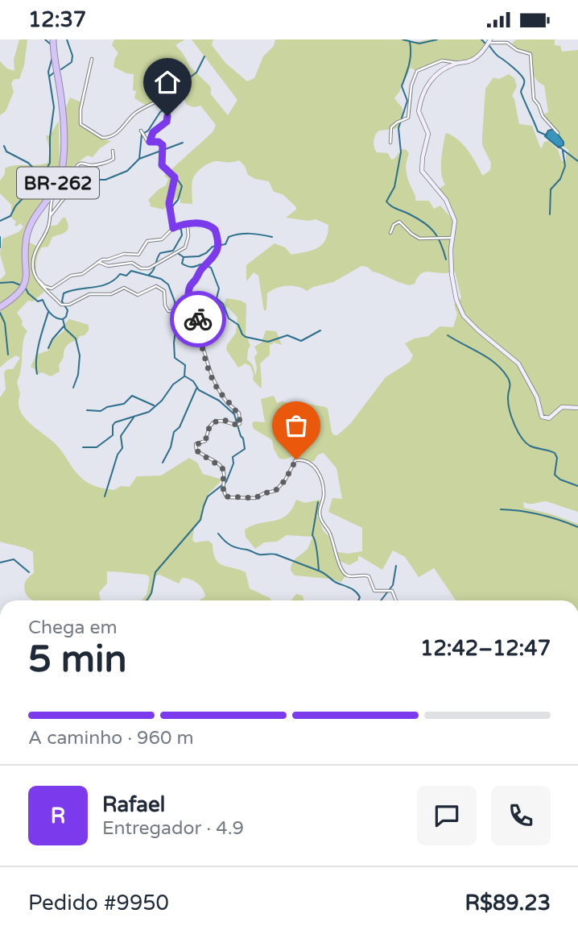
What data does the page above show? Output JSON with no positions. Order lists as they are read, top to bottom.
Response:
{
  "streets": {
    "highway": ["BR-262"]
  },
  "page": {
    "status": "12:37",
    "heading": ["5 min", "Chega em", "12:42–12:47"],
    "panel": [
      "Rafael",
      "Entregador · 4.9",
      "Pedido #9950",
      "R$89.23"
    ],
    "bar": "A caminho · 960 m",
    "round": "R"
  }
}
